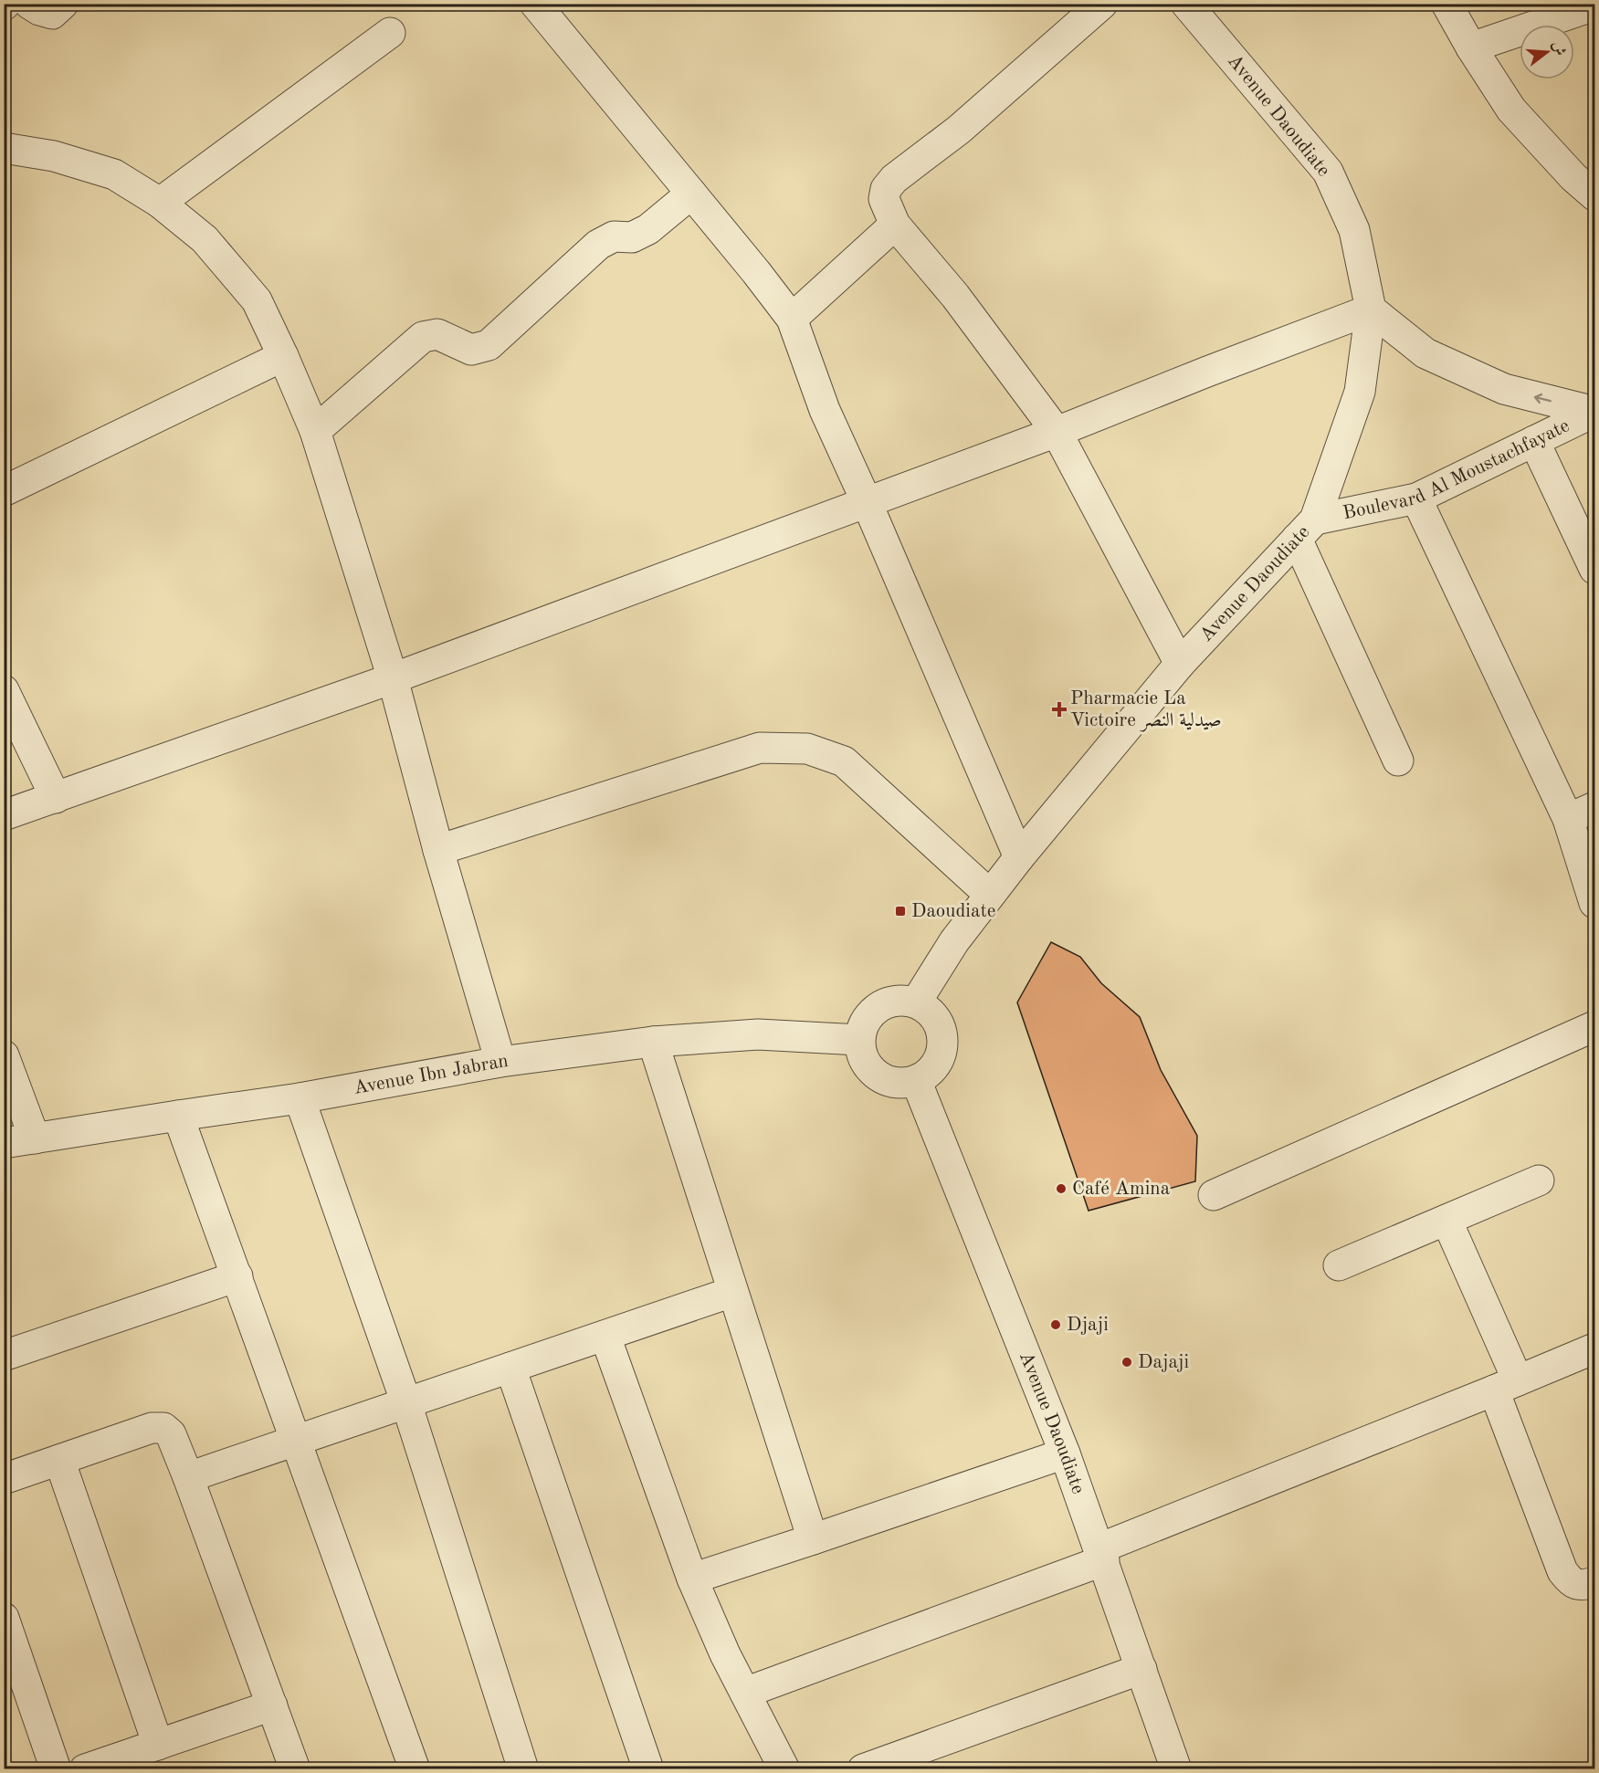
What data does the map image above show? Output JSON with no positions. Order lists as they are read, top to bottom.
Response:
{
  "streets": {
    "street": ["Avenue Daoudiate", "Boulevard Al Moustachfayate", "Avenue Ibn Jabran"]
  },
  "crossings": [
    ["Avenue Daoudiate", "Boulevard Al Moustachfayate"],
    ["Avenue Daoudiate", "Avenue Ibn Jabran"]
  ],
  "one_way": ["Boulevard Al Moustachfayate"],
  "places": {
    "health": ["Pharmacie La Victoire صيدلية النصر"],
    "transit": ["Daoudiate"],
    "other": ["Café Amina", "Djaji", "Dajaji"]
  },
  "north": "right"
}
